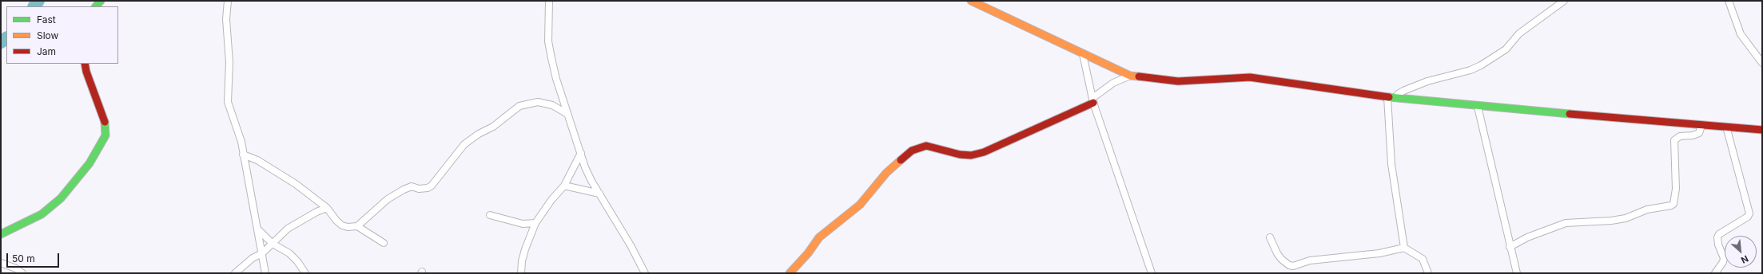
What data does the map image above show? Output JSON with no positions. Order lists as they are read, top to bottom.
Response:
{
  "legend": ["Fast", "Slow", "Jam"],
  "scale_bar": "50 m",
  "north": "bottom right"
}
